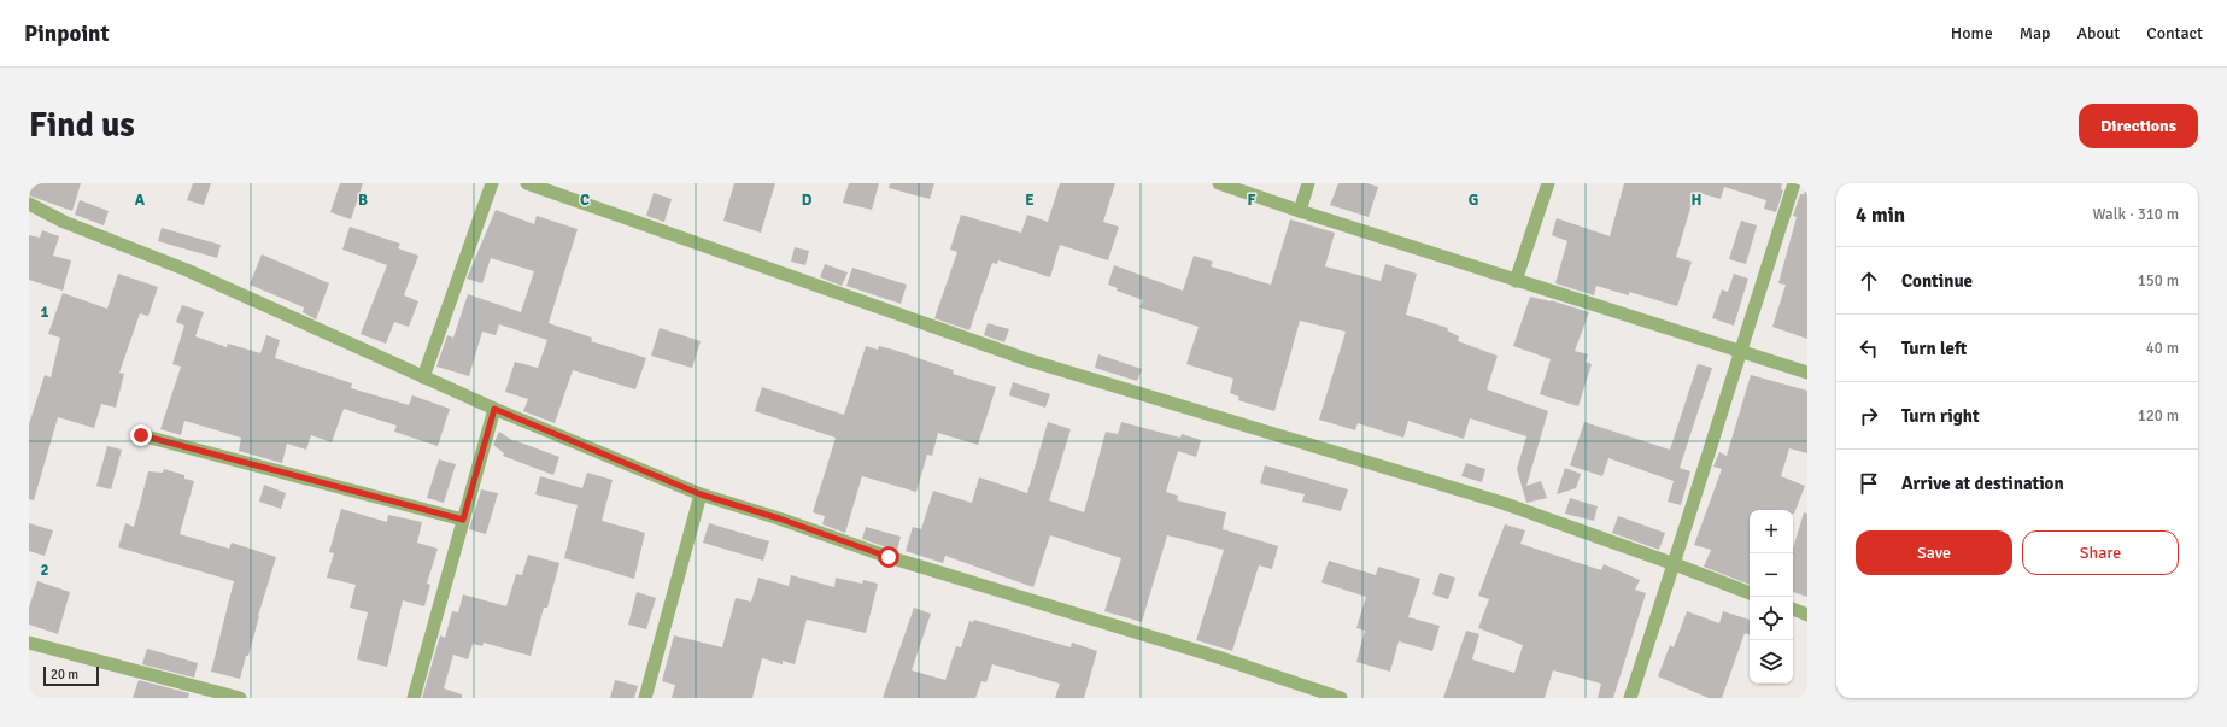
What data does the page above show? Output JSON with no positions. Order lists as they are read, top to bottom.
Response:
{
  "scale_bar": "20 m",
  "page": {
    "header": "Pinpoint",
    "nav": [
      "Home",
      "Map",
      "About",
      "Contact"
    ],
    "buttons": [
      "Directions",
      ["Save", "Share"]
    ],
    "title": "Find us",
    "heading": ["4 min", "Walk · 310 m"],
    "list": [
      ["Continue", "150 m"],
      ["Turn left", "40 m"],
      ["Turn right", "120 m"],
      "Arrive at destination"
    ],
    "map_buttons": ["+", "−"],
    "scale": "20 m"
  },
  "grid": {
    "columns": [
      "A",
      "B",
      "C",
      "D",
      "E",
      "F",
      "G",
      "H"
    ],
    "rows": ["1", "2"]
  }
}
